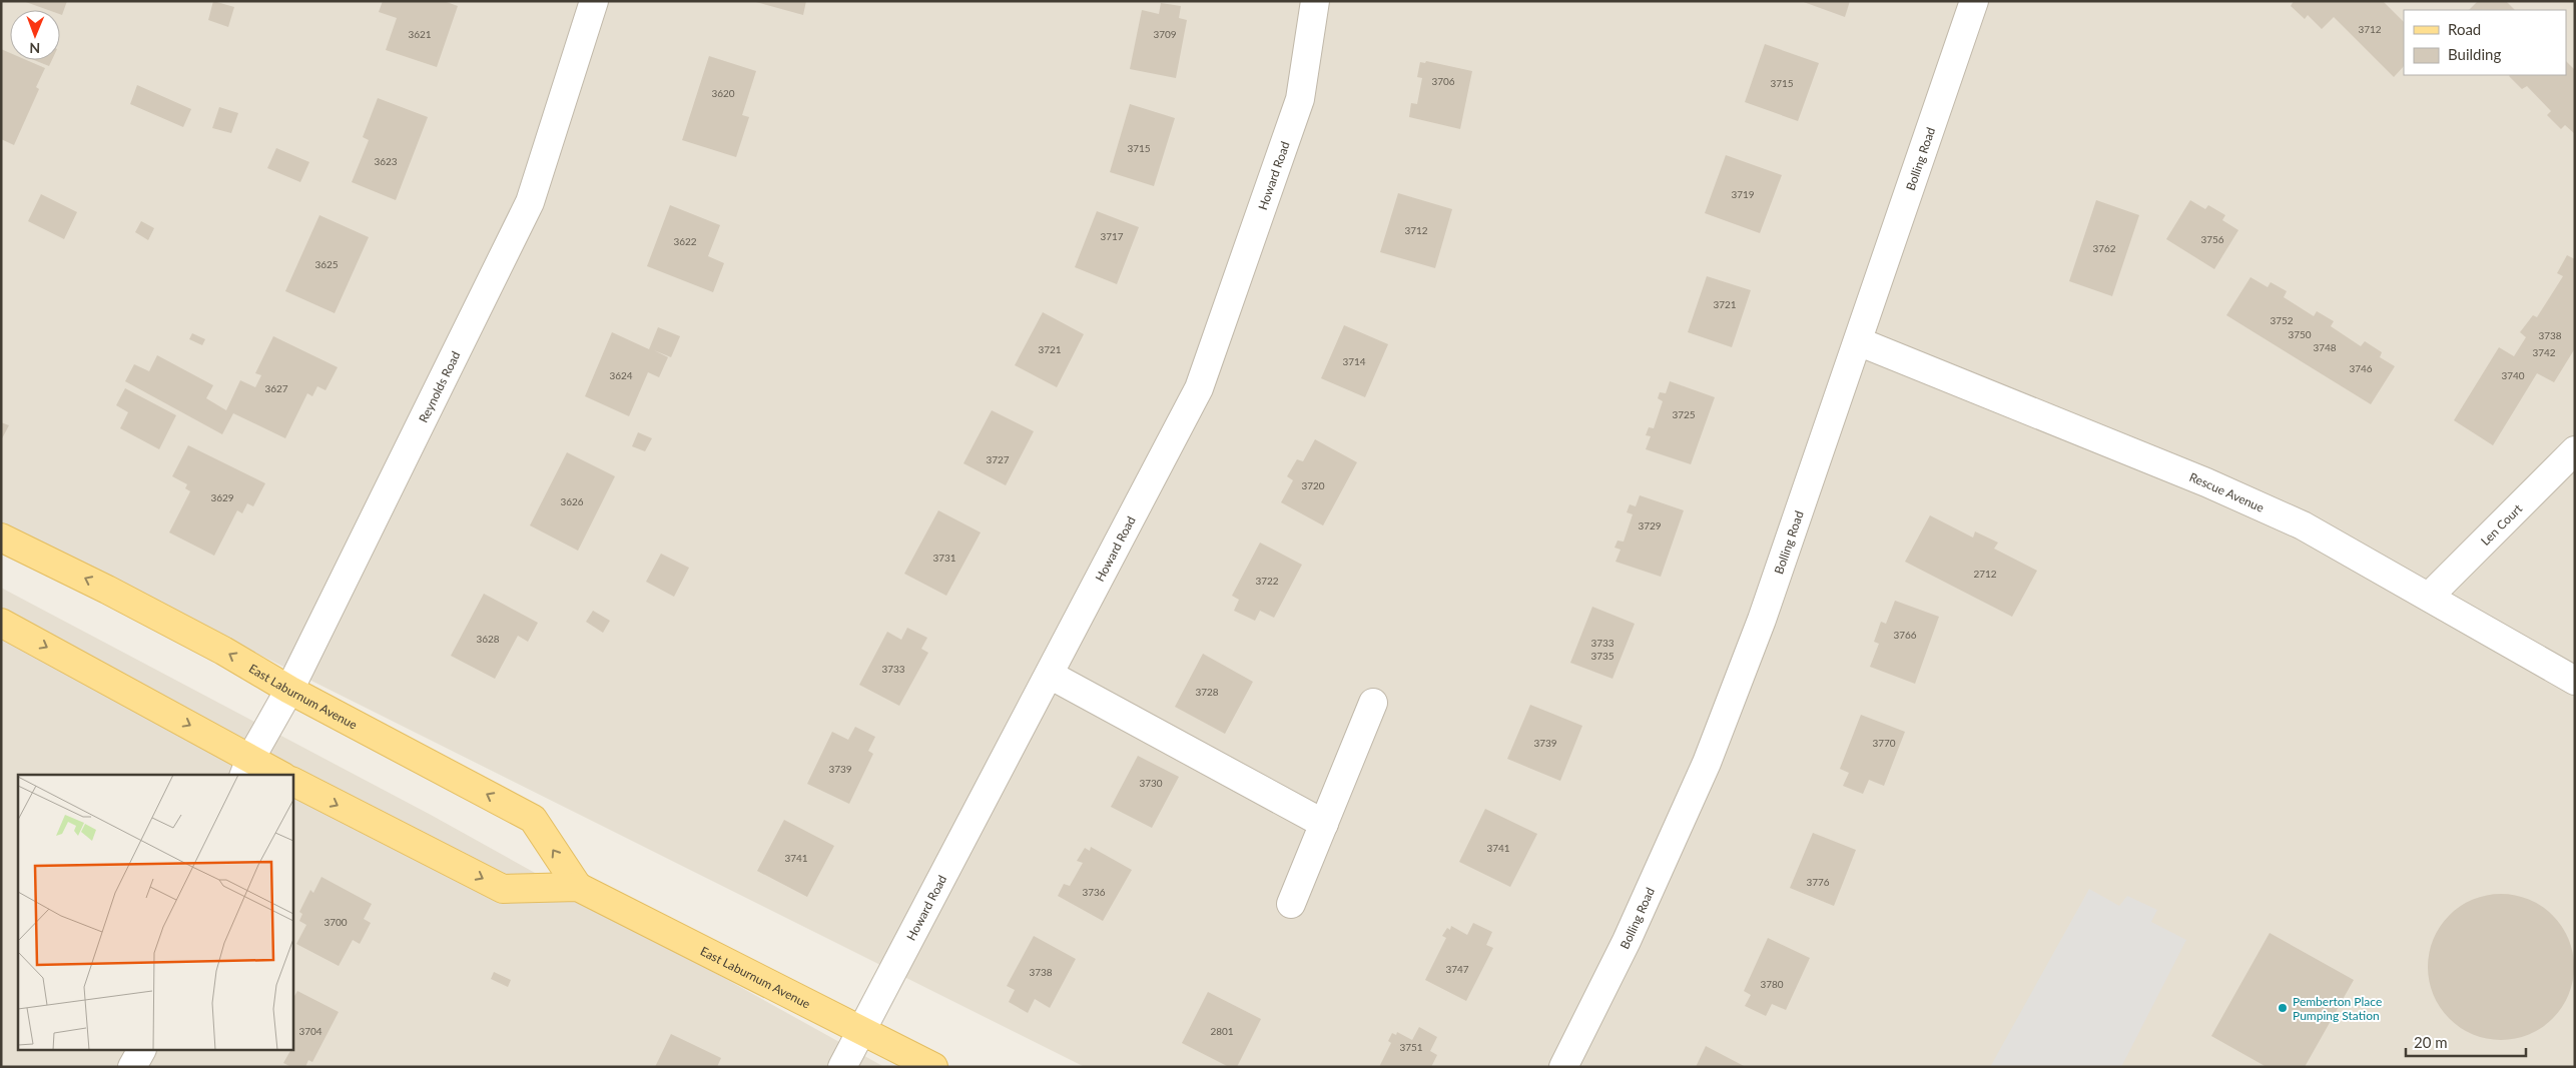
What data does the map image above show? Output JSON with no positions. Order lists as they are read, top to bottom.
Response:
{
  "streets": {
    "main road": ["East Laburnum Avenue"],
    "street": [
      "Bolling Road",
      "Howard Road",
      "Reynolds Road",
      "Rescue Avenue",
      "Len Court"
    ]
  },
  "crossings": [
    ["Bolling Road", "Rescue Avenue"],
    ["Howard Road", "East Laburnum Avenue"],
    ["Reynolds Road", "East Laburnum Avenue"],
    ["Rescue Avenue", "Len Court"]
  ],
  "places": ["Pemberton Place Pumping Station"],
  "house_numbers": [
    "3712",
    "3621",
    "3709",
    "3706",
    "3715",
    "3620",
    "3715",
    "3623",
    "3719",
    "3712",
    "3717",
    "3756",
    "3622",
    "3762",
    "3625",
    "3721",
    "3752",
    "3750",
    "3738",
    "3748",
    "3721",
    "3742",
    "3714",
    "3746",
    "3624",
    "3740",
    "3627",
    "3725",
    "3727",
    "3720",
    "3629",
    "3626",
    "3729",
    "3731",
    "2712",
    "3722",
    "3766",
    "3628",
    "3733",
    "3735",
    "3733",
    "3728",
    "3739",
    "3770",
    "3739",
    "3730",
    "3741",
    "3741",
    "3776",
    "3736",
    "3700",
    "3747",
    "3738",
    "3780",
    "3704",
    "2801",
    "3751"
  ],
  "legend": ["Road", "Building"],
  "scale_bar": "20 m",
  "north": "bottom"
}
